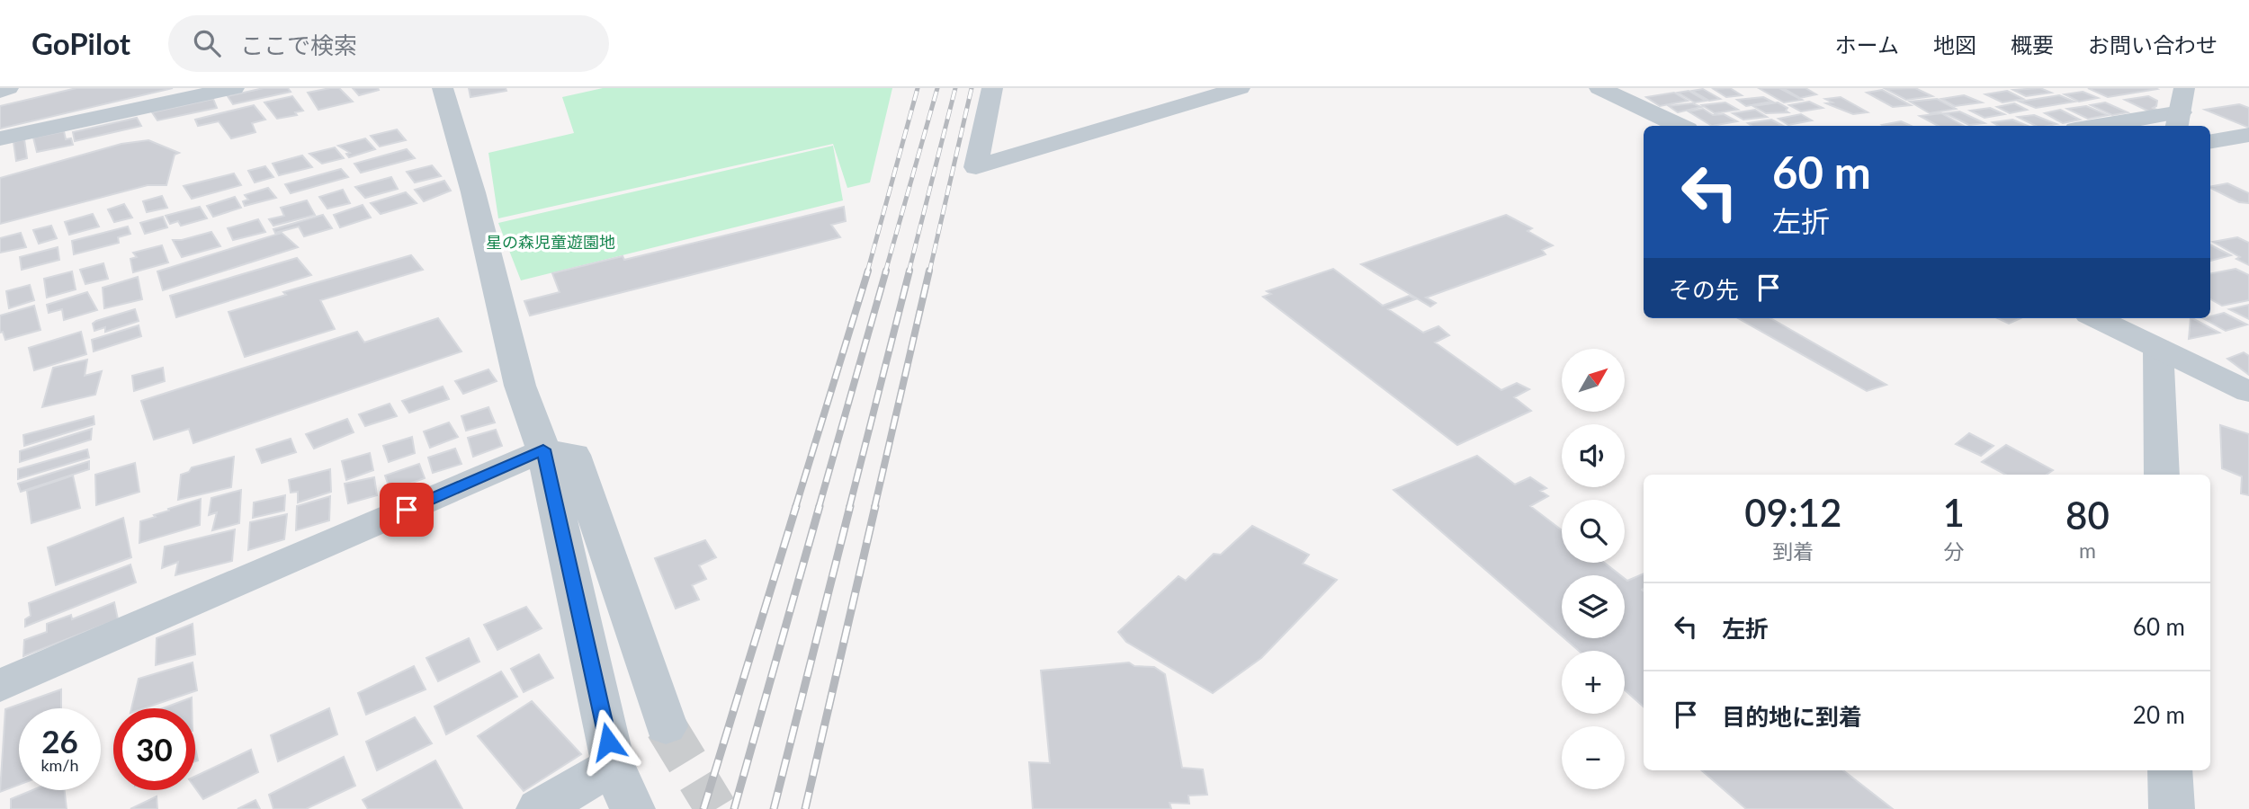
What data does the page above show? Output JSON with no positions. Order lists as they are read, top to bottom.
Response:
{
  "parks": ["星の森児童遊園地"],
  "north": "top right",
  "page": {
    "header": "GoPilot",
    "search": "ここで検索",
    "nav": [
      "ホーム",
      "地図",
      "概要",
      "お問い合わせ"
    ],
    "turn": ["60 m", "左折"],
    "then": "その先",
    "map_buttons": ["+", "−"],
    "eta": [
      "09:12",
      "到着",
      "1",
      "分",
      "80",
      "m"
    ],
    "list": [
      {
        "name": "左折",
        "value": "60 m"
      },
      {
        "name": "目的地に到着",
        "value": "20 m"
      }
    ],
    "speed": "26 km/h",
    "limit": "30"
  }
}
